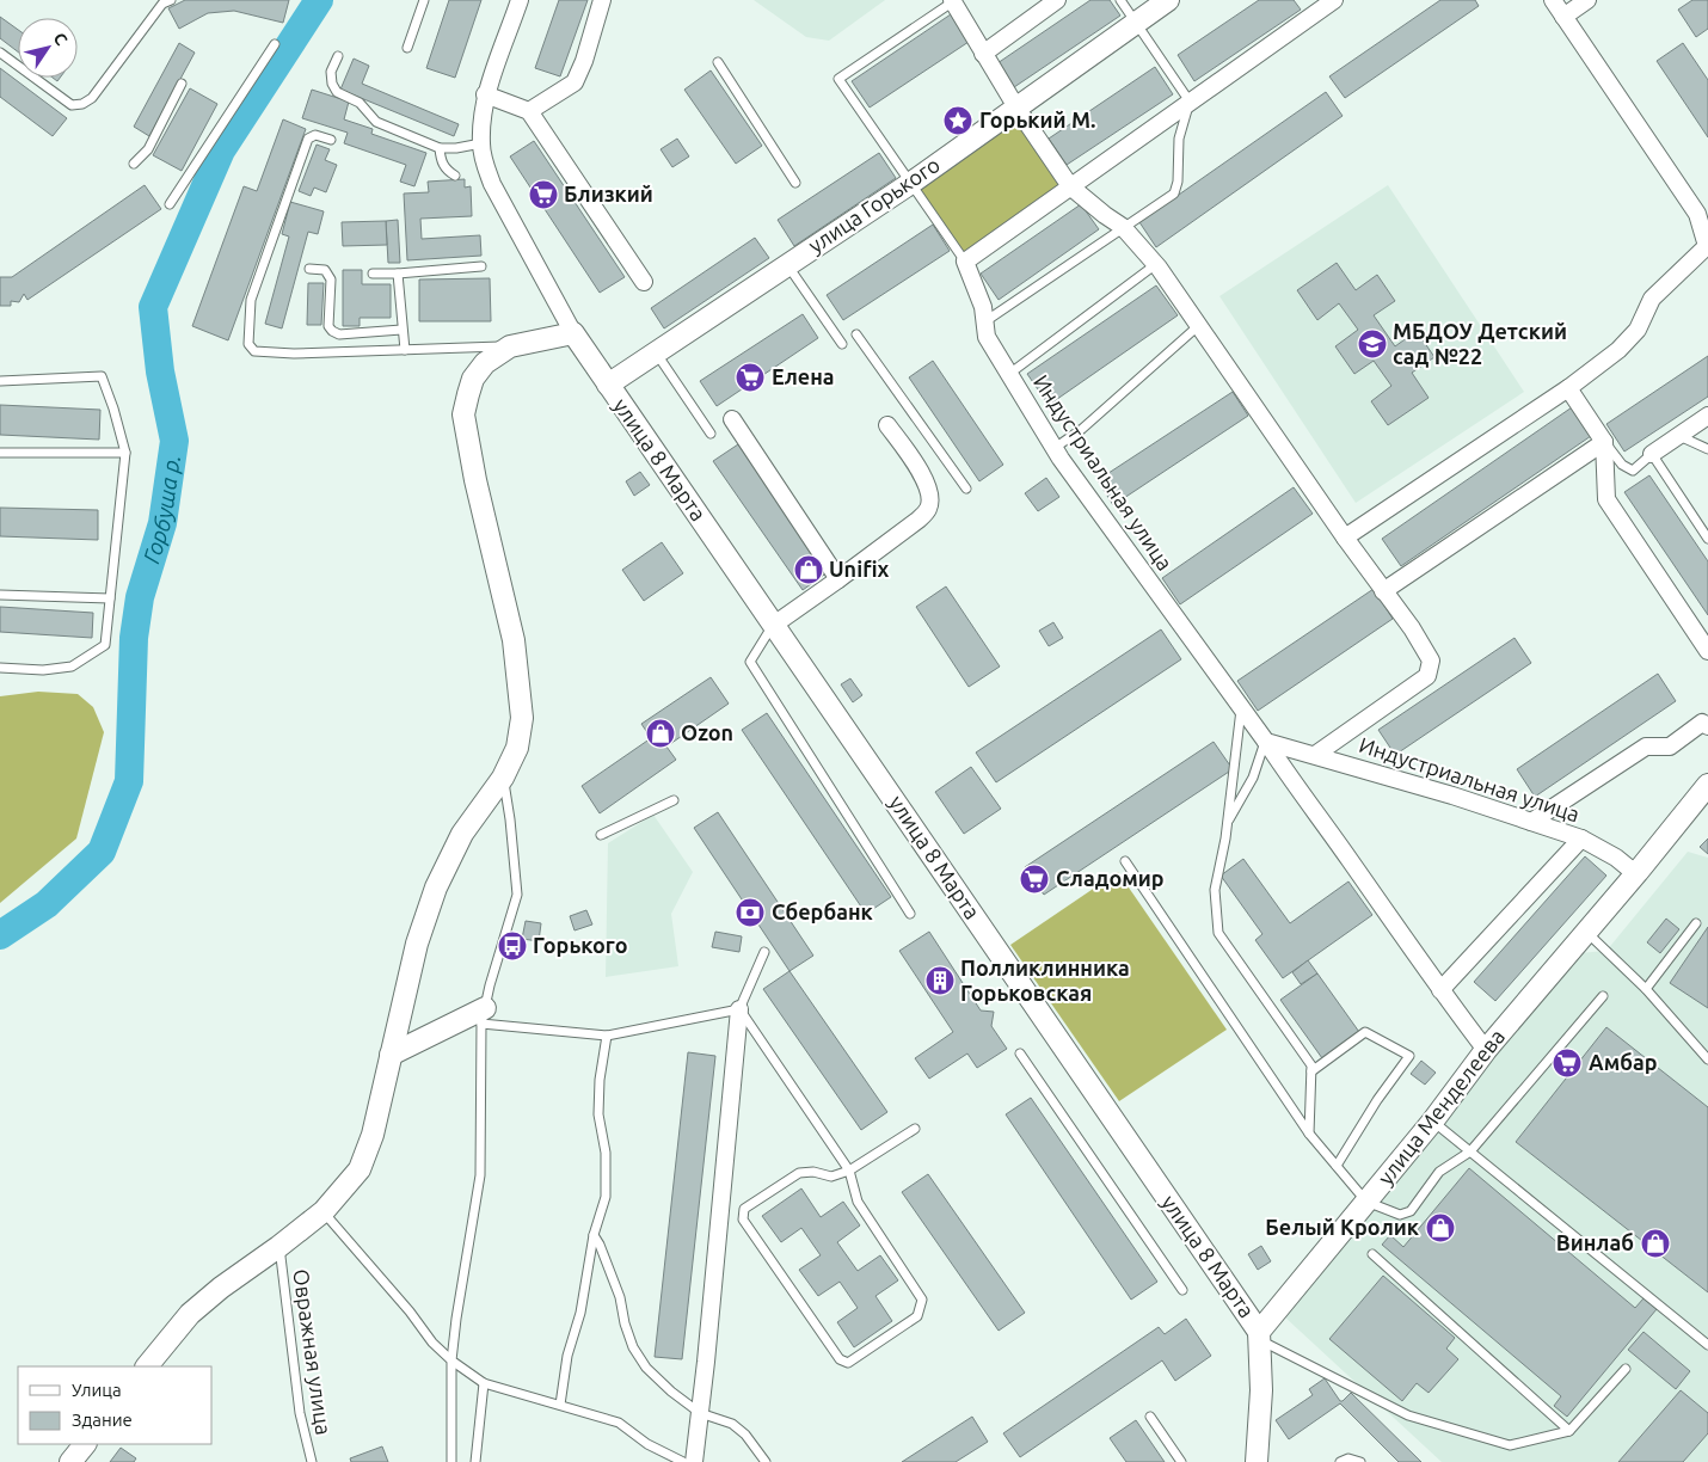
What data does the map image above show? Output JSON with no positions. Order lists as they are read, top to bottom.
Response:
{
  "streets": {
    "street": [
      "улица Горького",
      "улица 8 Марта",
      "Индустриальная улица",
      "улица Менделеева"
    ],
    "lane": ["Овражная улица"]
  },
  "crossings": [
    ["улица Горького", "улица 8 Марта"],
    ["улица 8 Марта", "улица Менделеева"],
    ["Индустриальная улица", "улица Менделеева"]
  ],
  "water": ["Горбуша р."],
  "places": {
    "place": ["Горький М."],
    "supermarket": [
      "Близкий",
      "Елена",
      "Сладомир",
      "Амбар"
    ],
    "school or university": ["МБДОУ Детский сад №22"],
    "shop": [
      "Unifix",
      "Ozon",
      "Белый Кролик",
      "Винлаб"
    ],
    "bank": ["Сбербанк"],
    "bus stop": ["Горького"],
    "building": ["Полликлинника Горьковская"]
  },
  "legend": ["Улица", "Здание"],
  "north": "top right"
}
